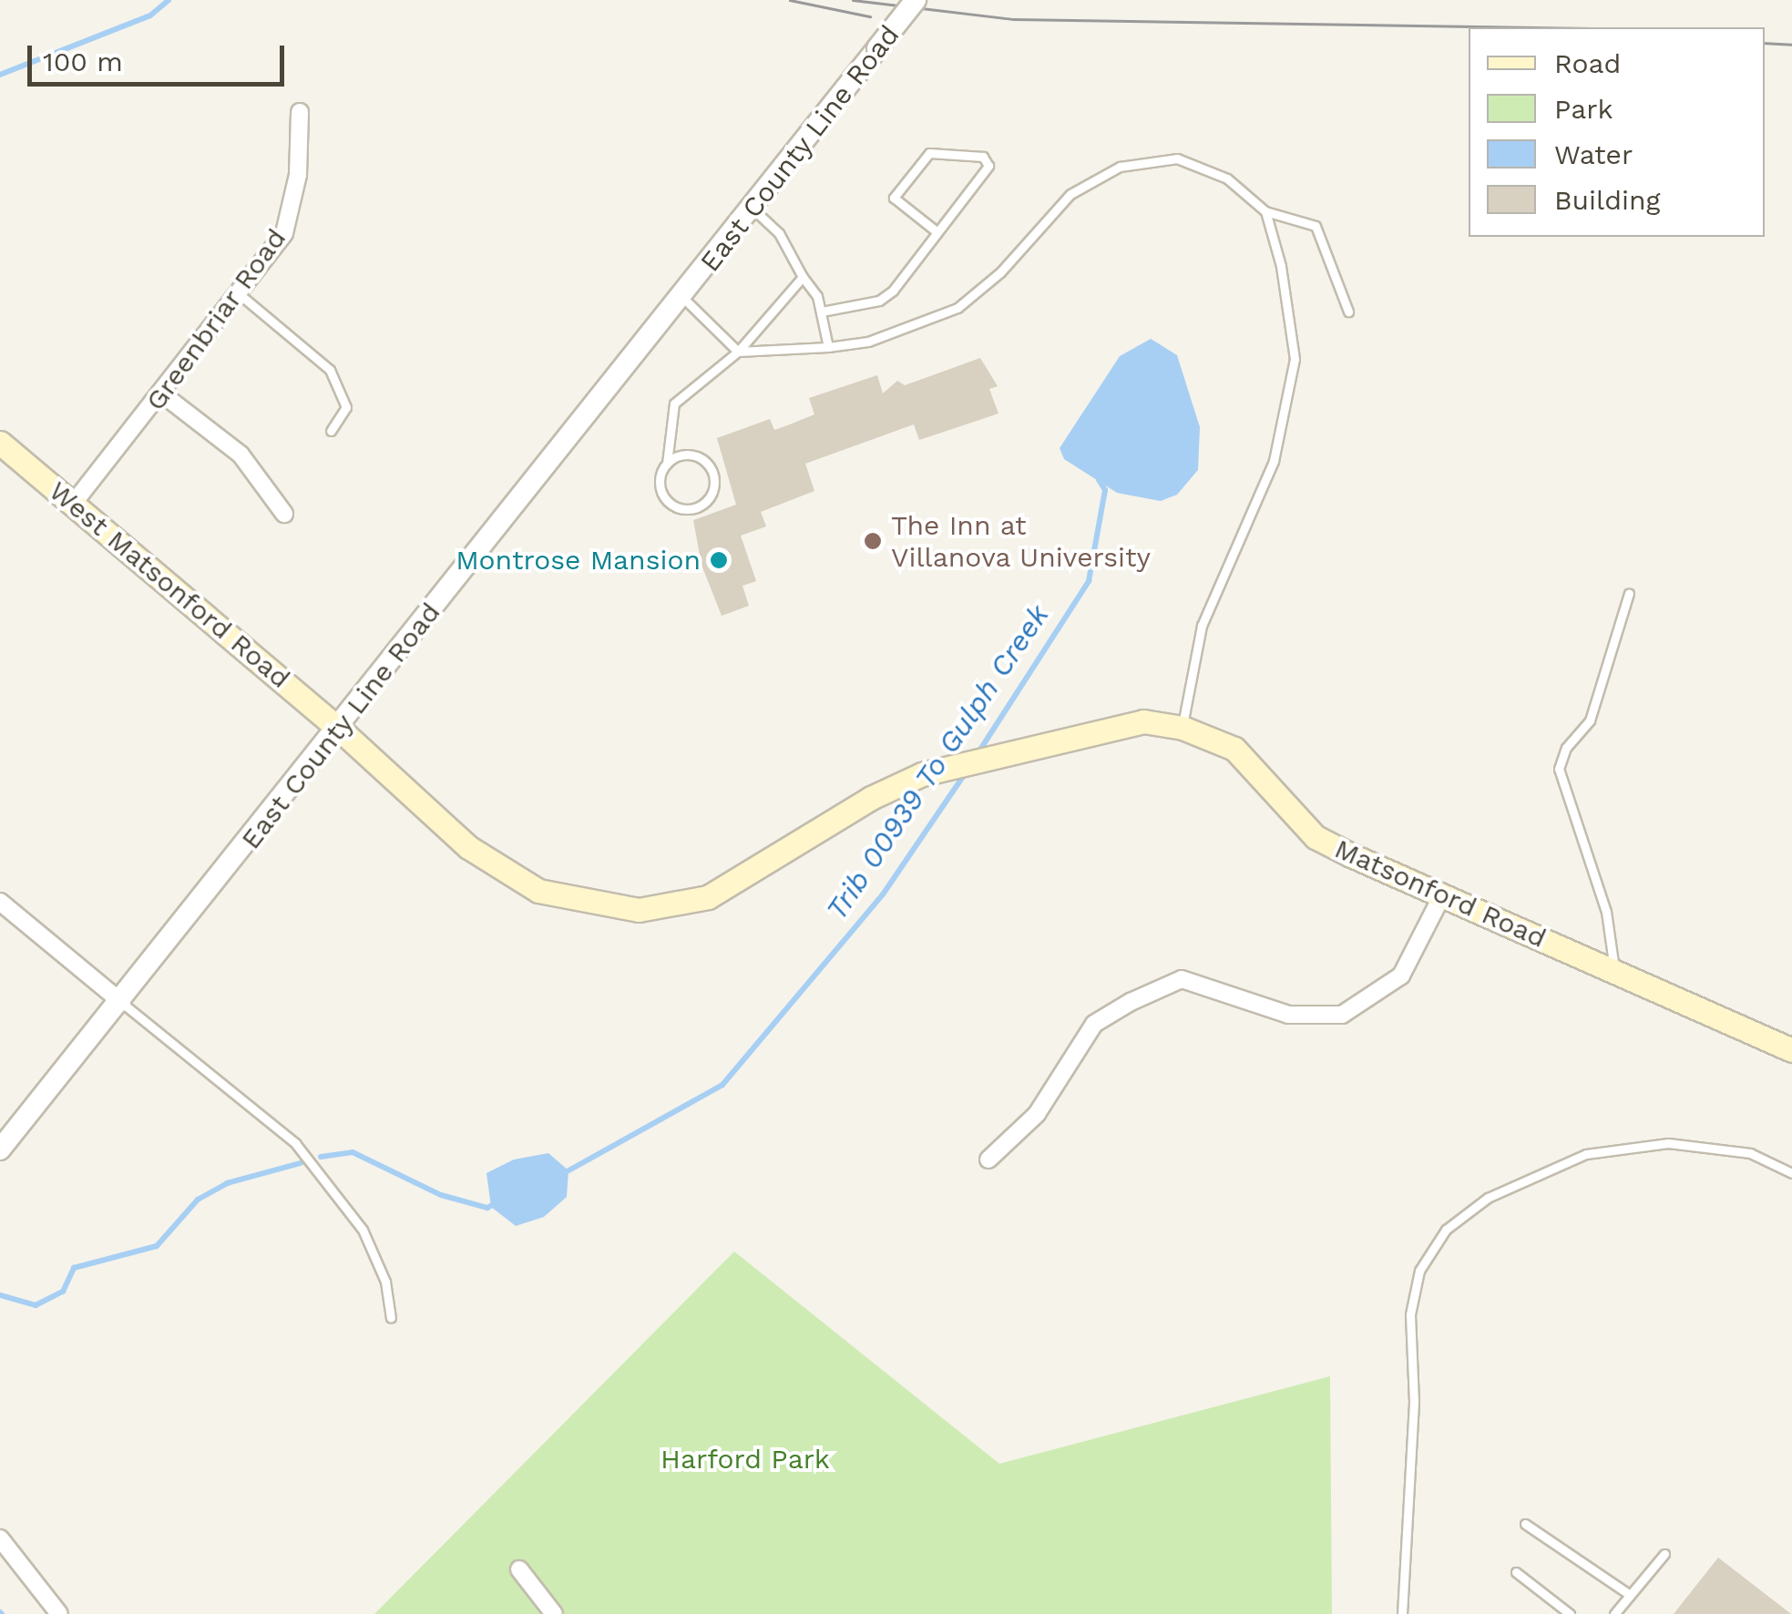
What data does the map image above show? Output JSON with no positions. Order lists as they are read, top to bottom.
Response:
{
  "streets": {
    "main road": ["West Matsonford Road", "Matsonford Road"],
    "street": ["East County Line Road", "Greenbriar Road"]
  },
  "crossings": [
    ["East County Line Road", "West Matsonford Road"],
    ["East County Line Road", "Matsonford Road"],
    ["Greenbriar Road", "West Matsonford Road"],
    ["West Matsonford Road", "Matsonford Road"]
  ],
  "water": ["Trib 00939 To Gulph Creek"],
  "parks": ["Harford Park"],
  "places": ["The Inn at Villanova University", "Montrose Mansion"],
  "legend": [
    "Road",
    "Park",
    "Water",
    "Building"
  ],
  "scale_bar": "100 m"
}
